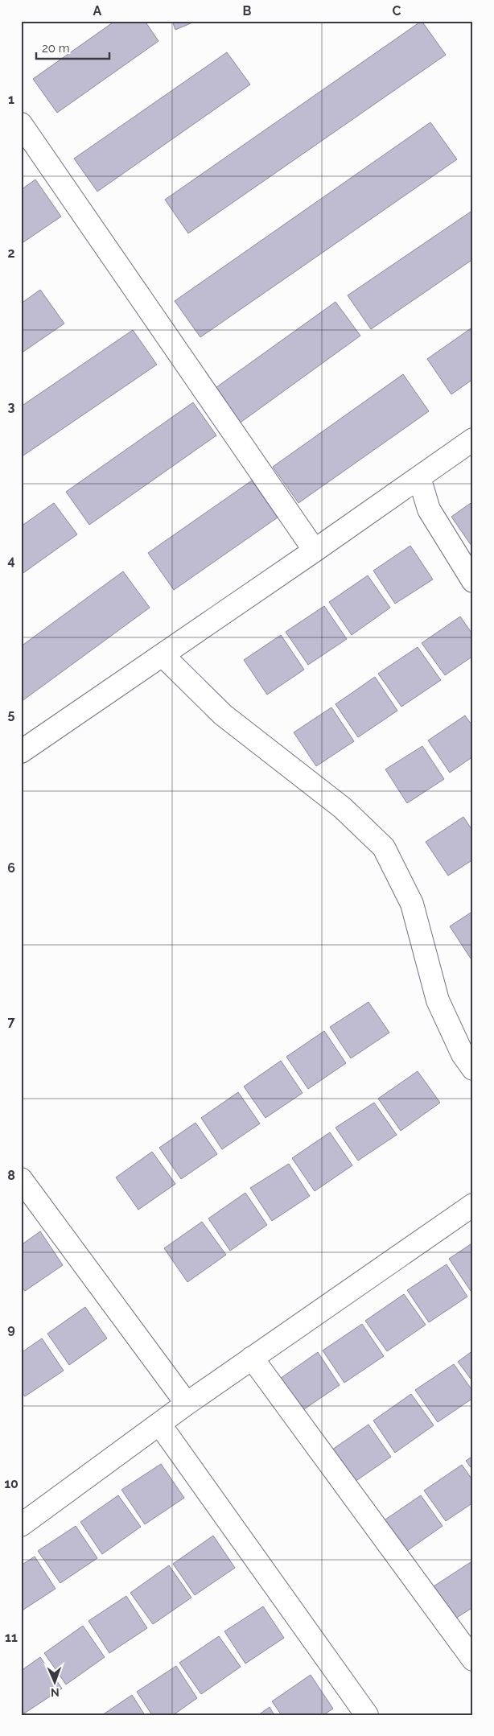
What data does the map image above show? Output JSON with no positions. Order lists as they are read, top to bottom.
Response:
{
  "scale_bar": "20 m",
  "north": "bottom",
  "grid": {
    "columns": ["A", "B", "C"],
    "rows": [
      "1",
      "2",
      "3",
      "4",
      "5",
      "6",
      "7",
      "8",
      "9",
      "10",
      "11"
    ]
  }
}
